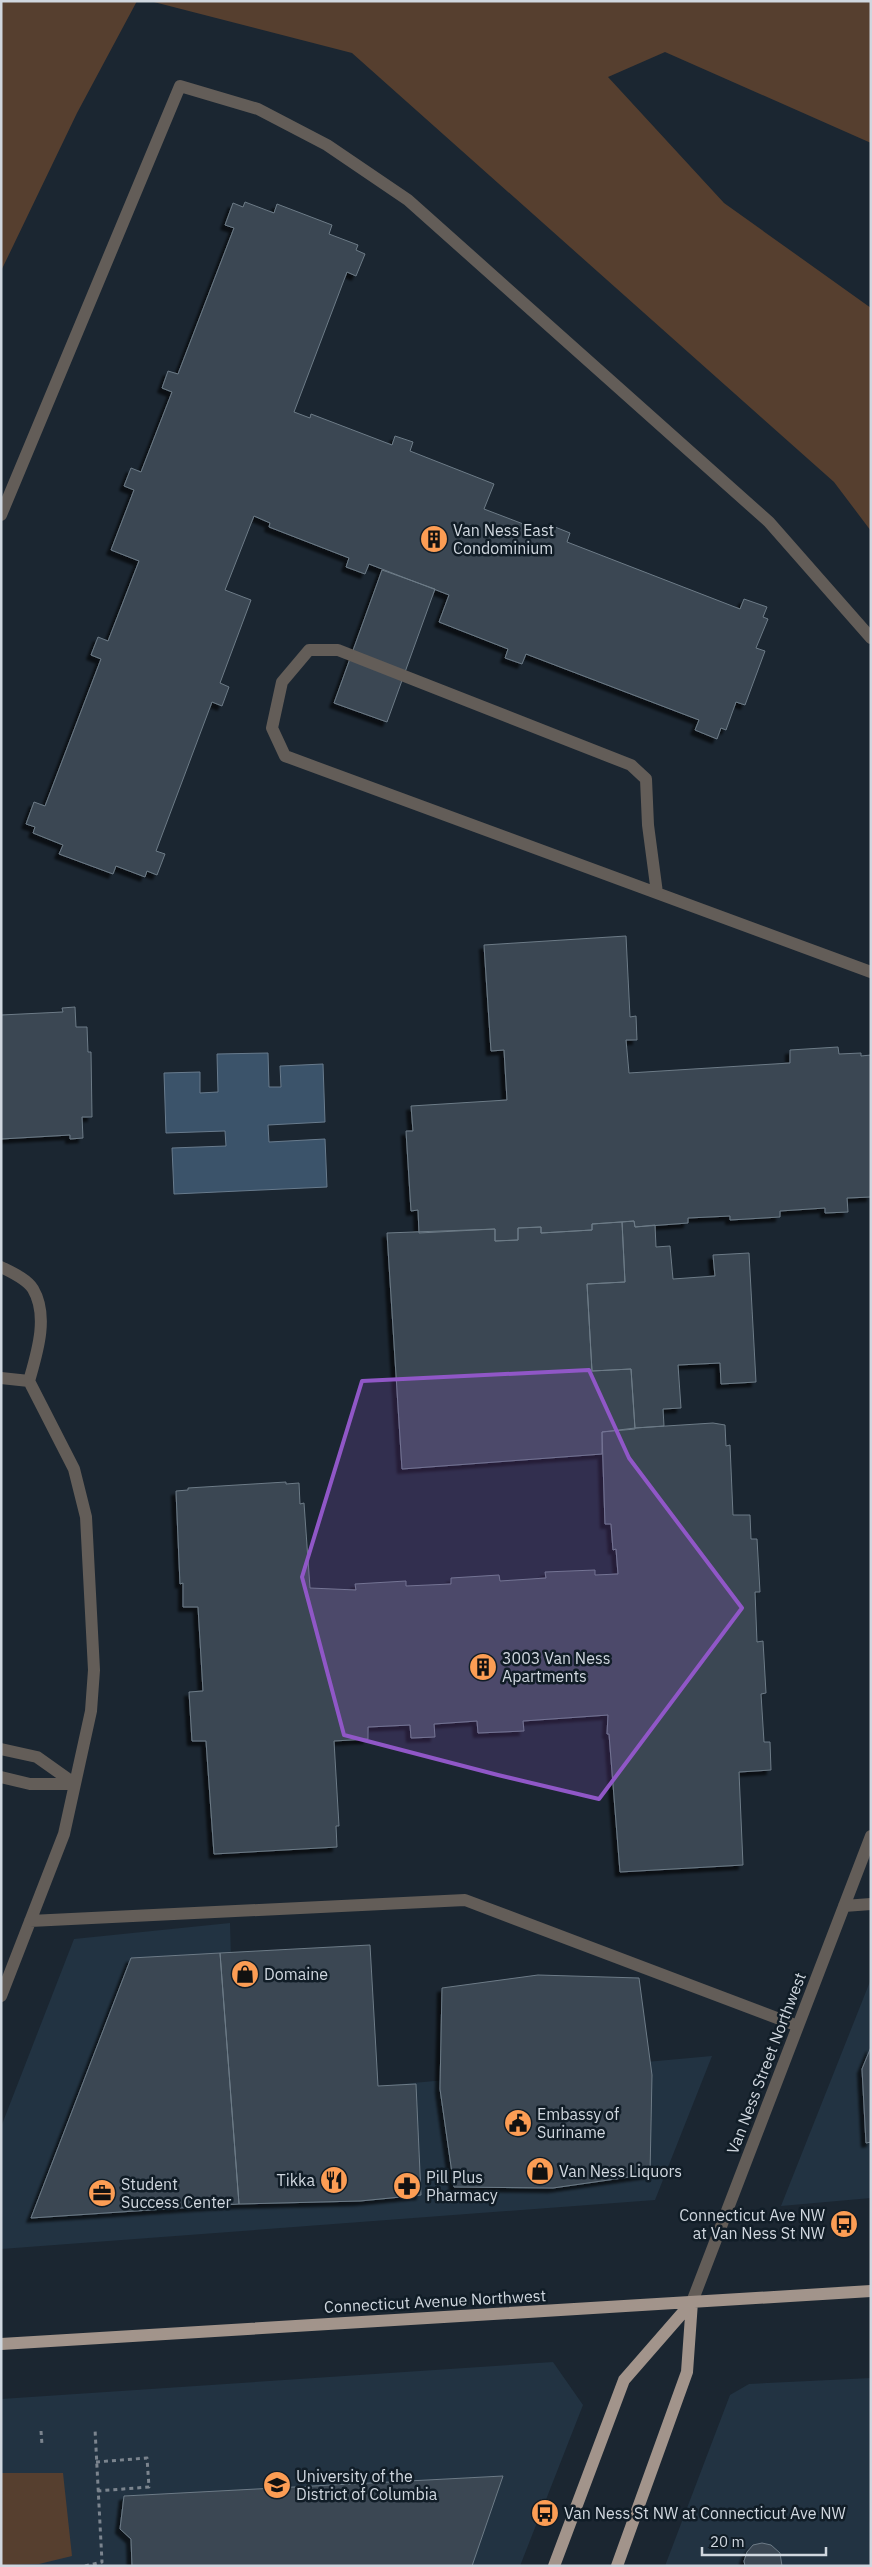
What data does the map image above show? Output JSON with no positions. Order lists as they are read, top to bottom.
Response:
{
  "streets": {
    "main road": ["Van Ness Street Northwest", "Connecticut Avenue Northwest"]
  },
  "crossings": [
    ["Van Ness Street Northwest", "Connecticut Avenue Northwest"]
  ],
  "places": {
    "building": ["Van Ness East Condominium", "3003 Van Ness Apartments"],
    "shop": ["Domaine", "Van Ness Liquors"],
    "public building": ["Embassy of Suriname"],
    "restaurant": ["Tikka"],
    "pharmacy": ["Pill Plus Pharmacy"],
    "office": ["Student Success Center"],
    "bus stop": ["Connecticut Ave NW at Van Ness St NW", "Van Ness St NW at Connecticut Ave NW"],
    "school or university": ["University of the District of Columbia"]
  },
  "scale_bar": "20 m"
}
